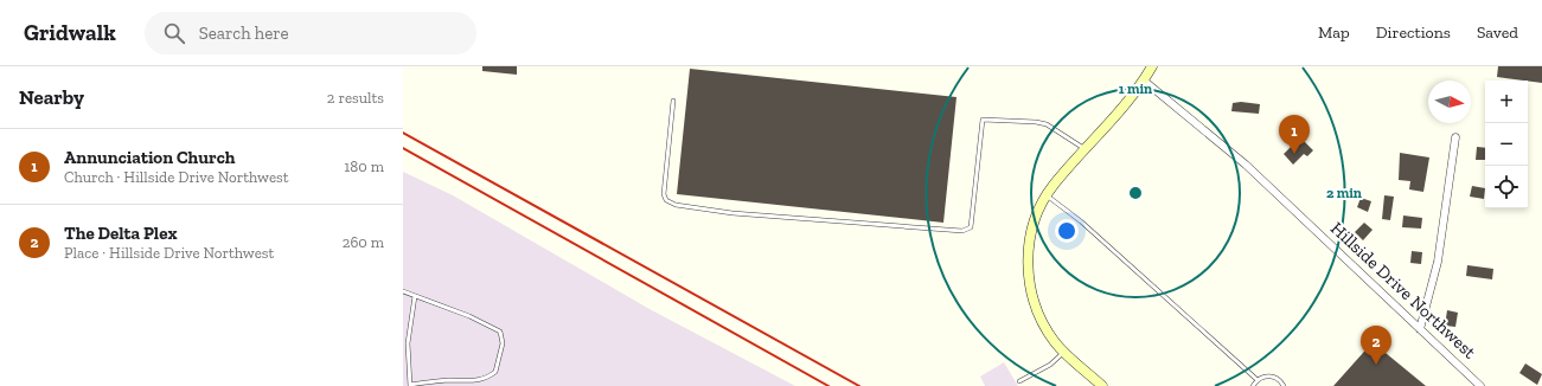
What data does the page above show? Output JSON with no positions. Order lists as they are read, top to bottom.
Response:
{
  "streets": {
    "street": ["Hillside Drive Northwest"]
  },
  "north": "right",
  "page": {
    "header": "Gridwalk",
    "search": "Search here",
    "nav": ["Map", "Directions", "Saved"],
    "heading": ["Nearby", "2 results"],
    "map_buttons": ["+", "−"],
    "pins": ["1", "2"],
    "list": [
      {
        "mark": "1",
        "name": "Annunciation Church",
        "note": "Church · Hillside Drive Northwest",
        "value": "180 m"
      },
      {
        "mark": "2",
        "name": "The Delta Plex",
        "note": "Place · Hillside Drive Northwest",
        "value": "260 m"
      }
    ]
  },
  "rings": ["1 min", "2 min"]
}
